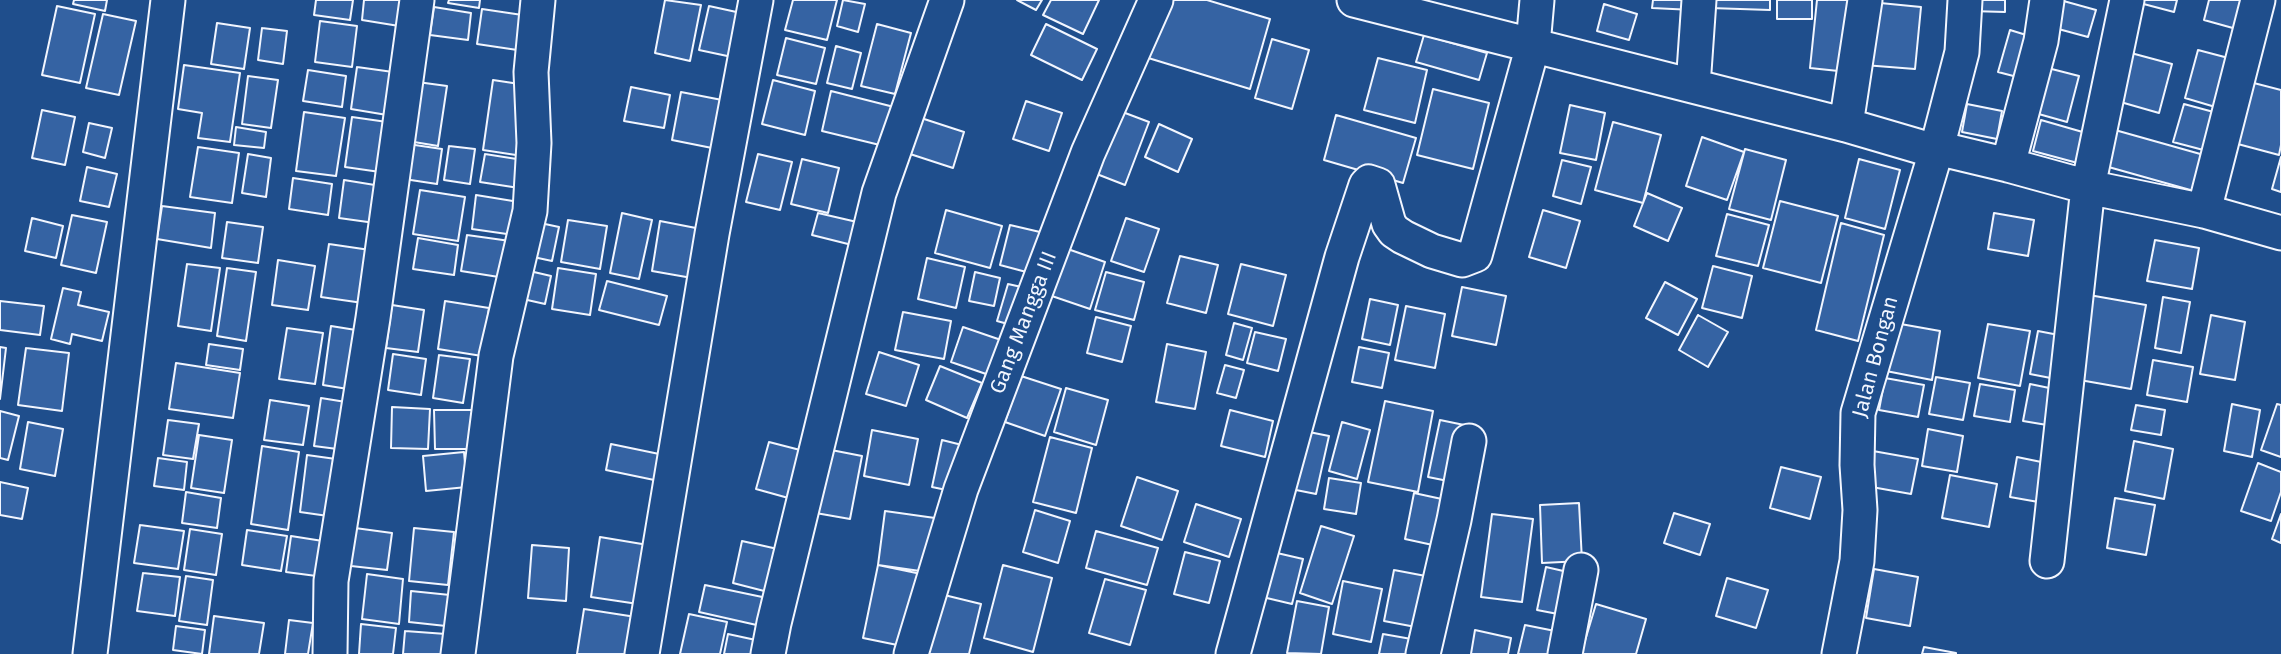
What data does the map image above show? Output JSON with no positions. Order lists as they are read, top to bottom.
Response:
{
  "streets": {
    "street": ["Gang Mangga III", "Jalan Bongan"]
  }
}
